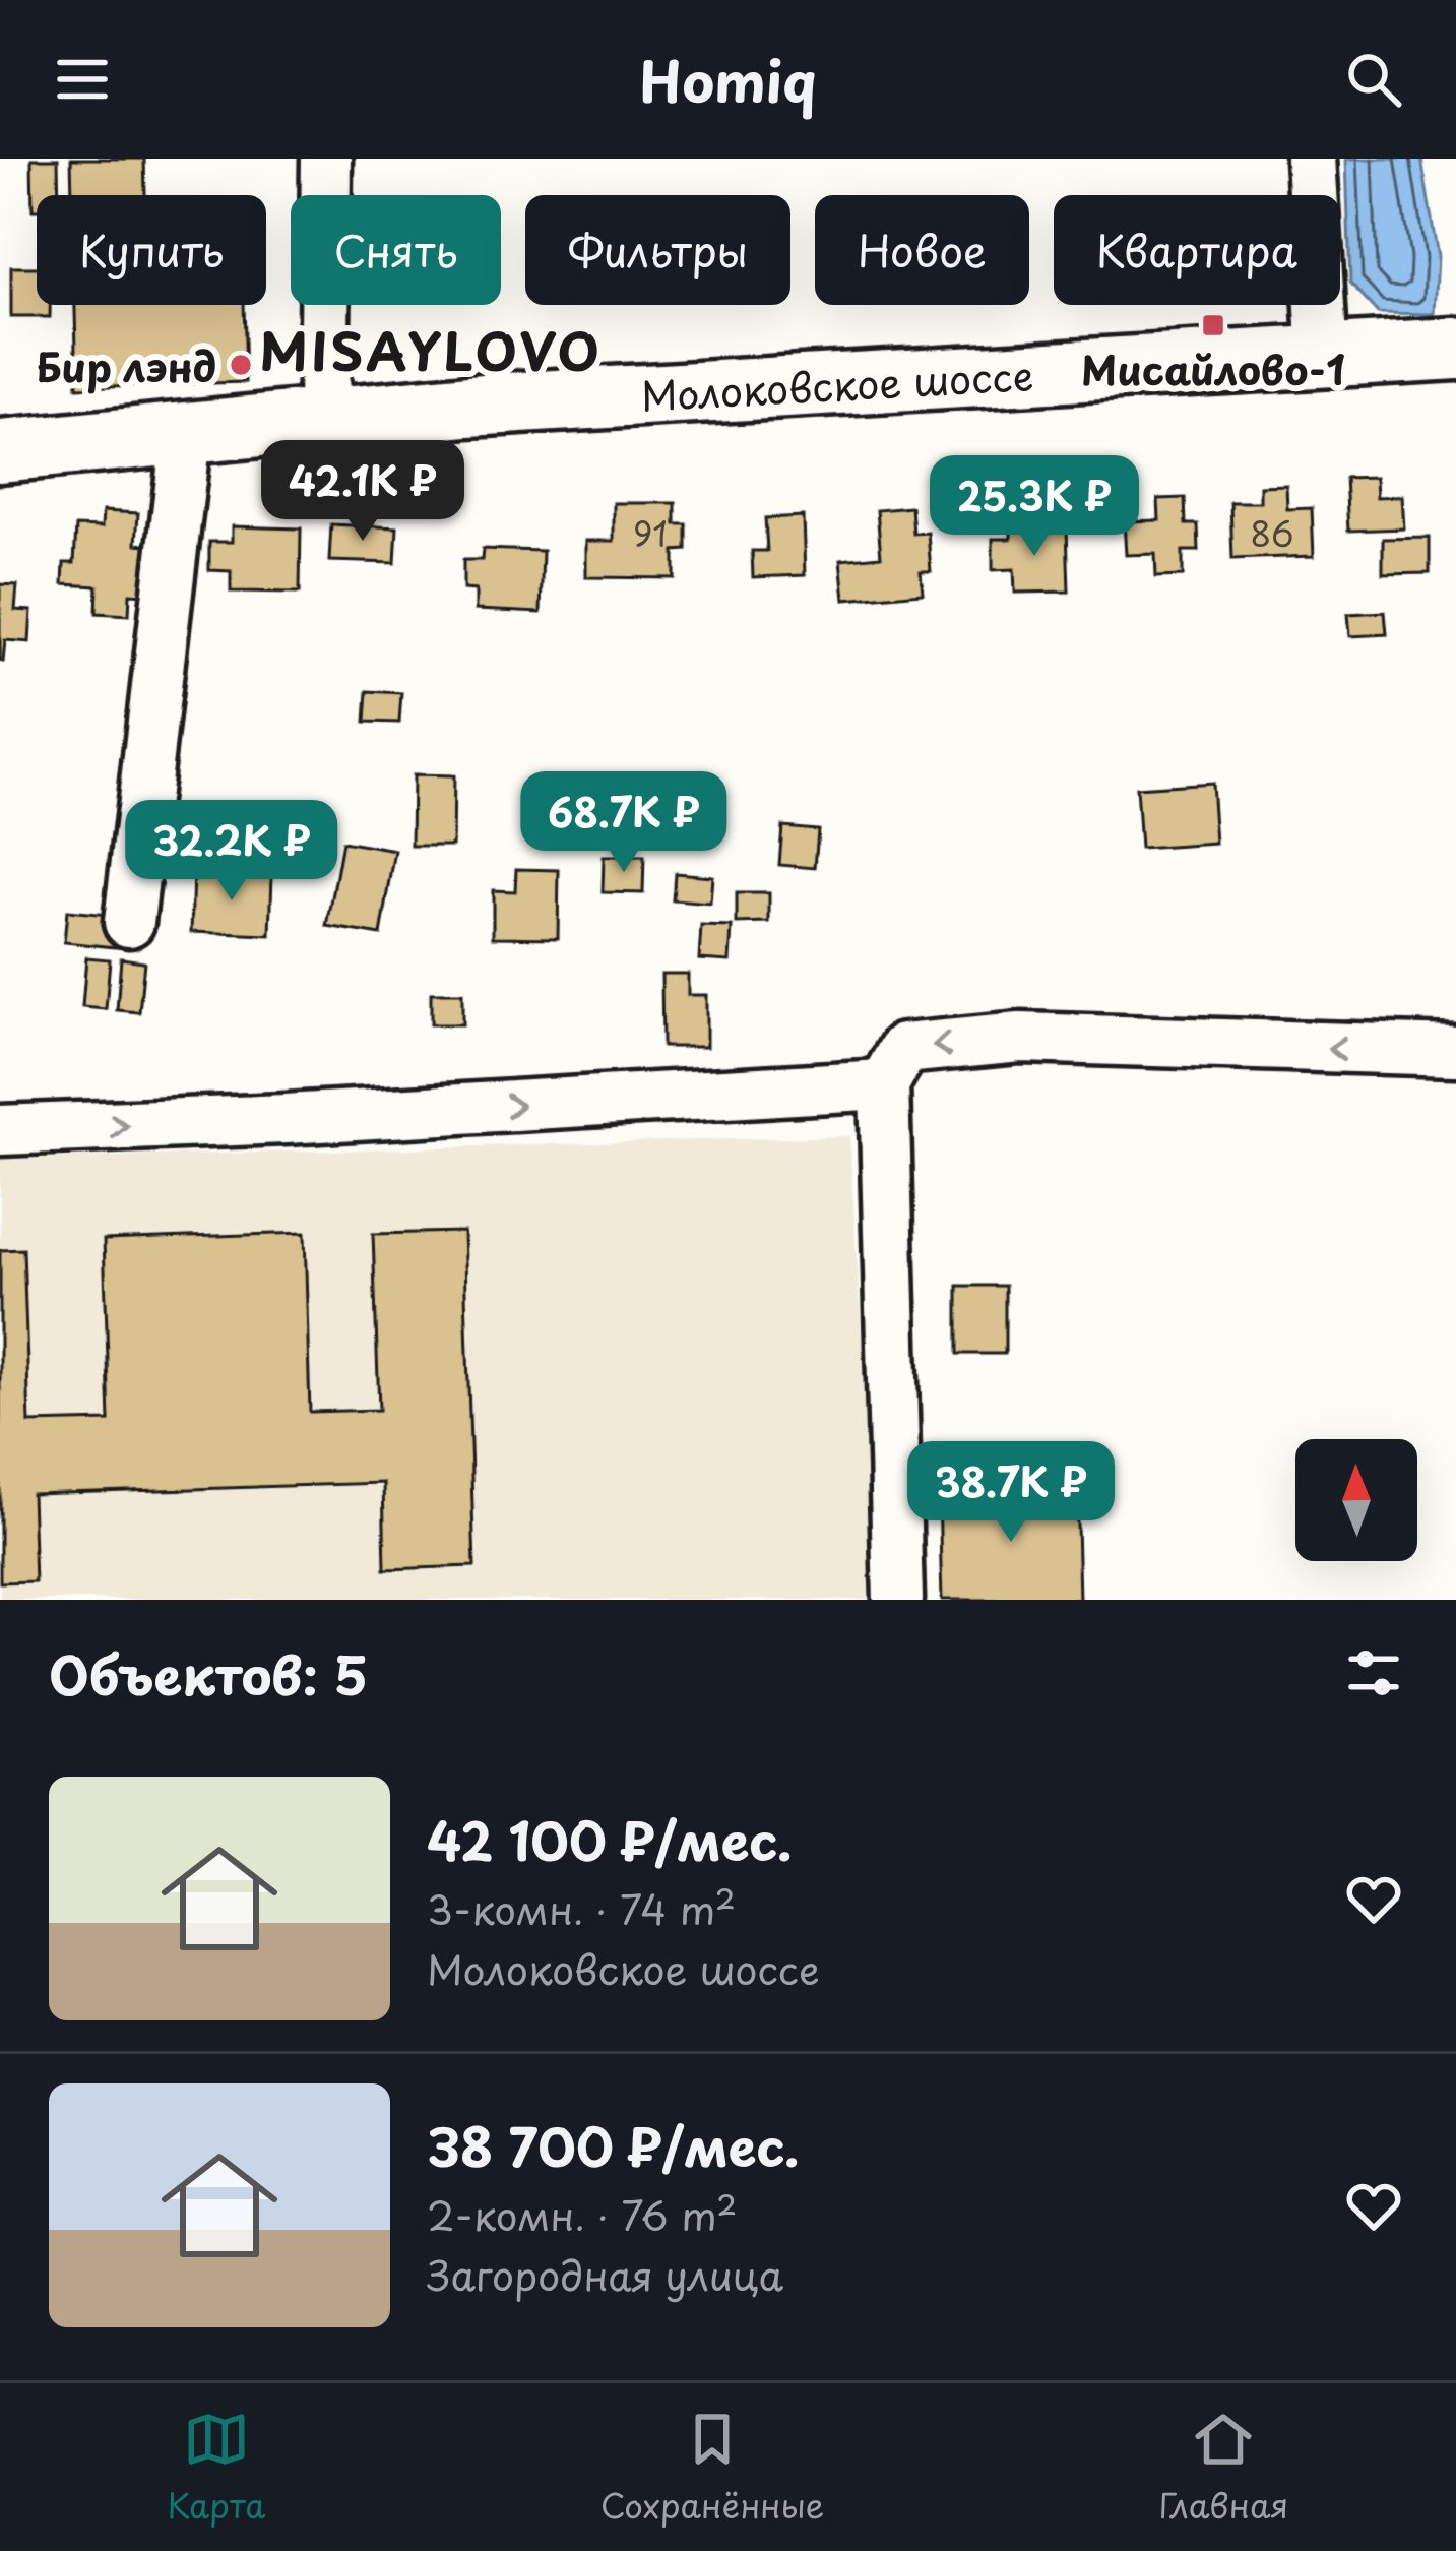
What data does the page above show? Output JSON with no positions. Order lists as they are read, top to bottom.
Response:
{
  "streets": {
    "main road": ["Молоковское шоссе"]
  },
  "districts": ["MISAYLOVO"],
  "places": {
    "transit": ["Мисайлово-1"],
    "other": ["Бир лэнд"]
  },
  "house_numbers": ["91", "86"],
  "north": "top",
  "page": {
    "header": "Homiq",
    "chip": [
      "Купить",
      "Снять",
      "Фильтры",
      "Новое",
      "Квартира"
    ],
    "price": [
      "42.1K ₽",
      "25.3K ₽",
      "68.7K ₽",
      "32.2K ₽",
      "38.7K ₽"
    ],
    "heading": "Объектов: 5",
    "list": [
      {
        "name": "42 100 ₽/мес.",
        "note": "3-комн. · 74 m² · Молоковское шоссе"
      },
      {
        "name": "38 700 ₽/мес.",
        "note": "2-комн. · 76 m² · Загородная улица"
      }
    ],
    "tabs": ["Карта", "Сохранённые", "Главная"]
  }
}
